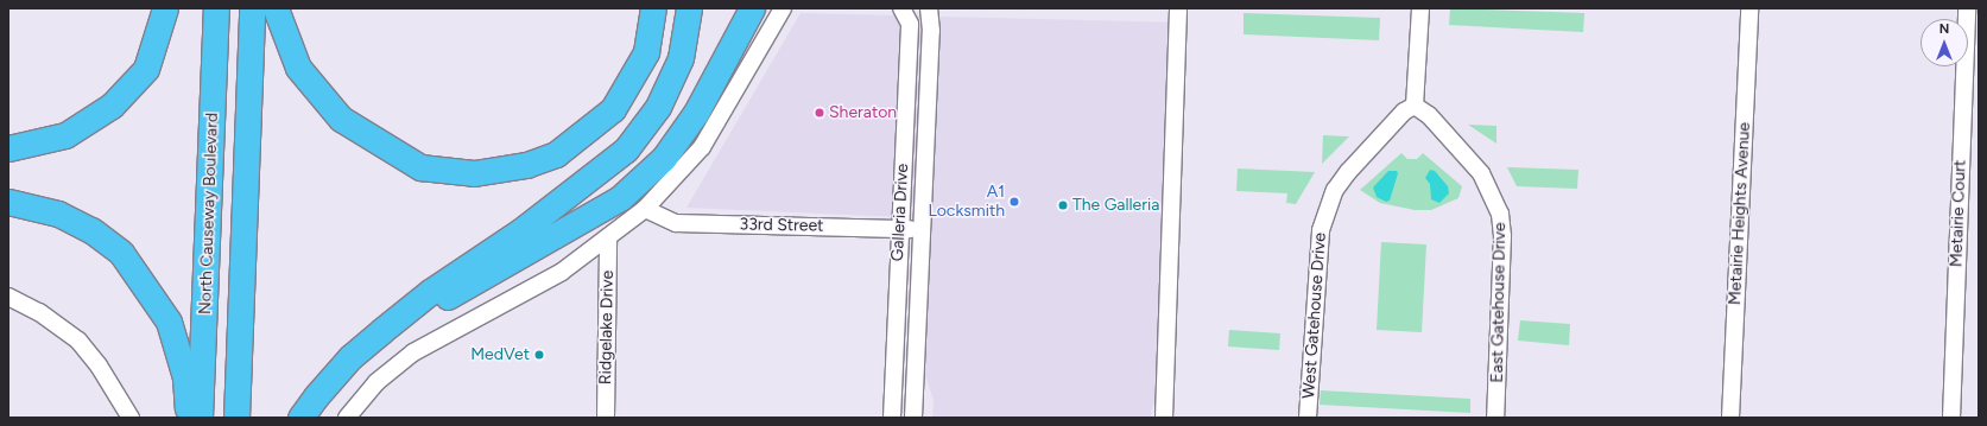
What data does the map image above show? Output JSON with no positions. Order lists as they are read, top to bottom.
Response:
{
  "streets": {
    "highway": ["North Causeway Boulevard"],
    "street": [
      "Galleria Drive",
      "Metairie Heights Avenue",
      "Metairie Court",
      "33rd Street",
      "East Gatehouse Drive",
      "West Gatehouse Drive",
      "Ridgelake Drive"
    ]
  },
  "crossings": [
    ["Galleria Drive", "33rd Street"],
    ["East Gatehouse Drive", "West Gatehouse Drive"]
  ],
  "places": [
    "Sheraton",
    "A1 Locksmith",
    "The Galleria",
    "MedVet"
  ],
  "north": "top"
}
